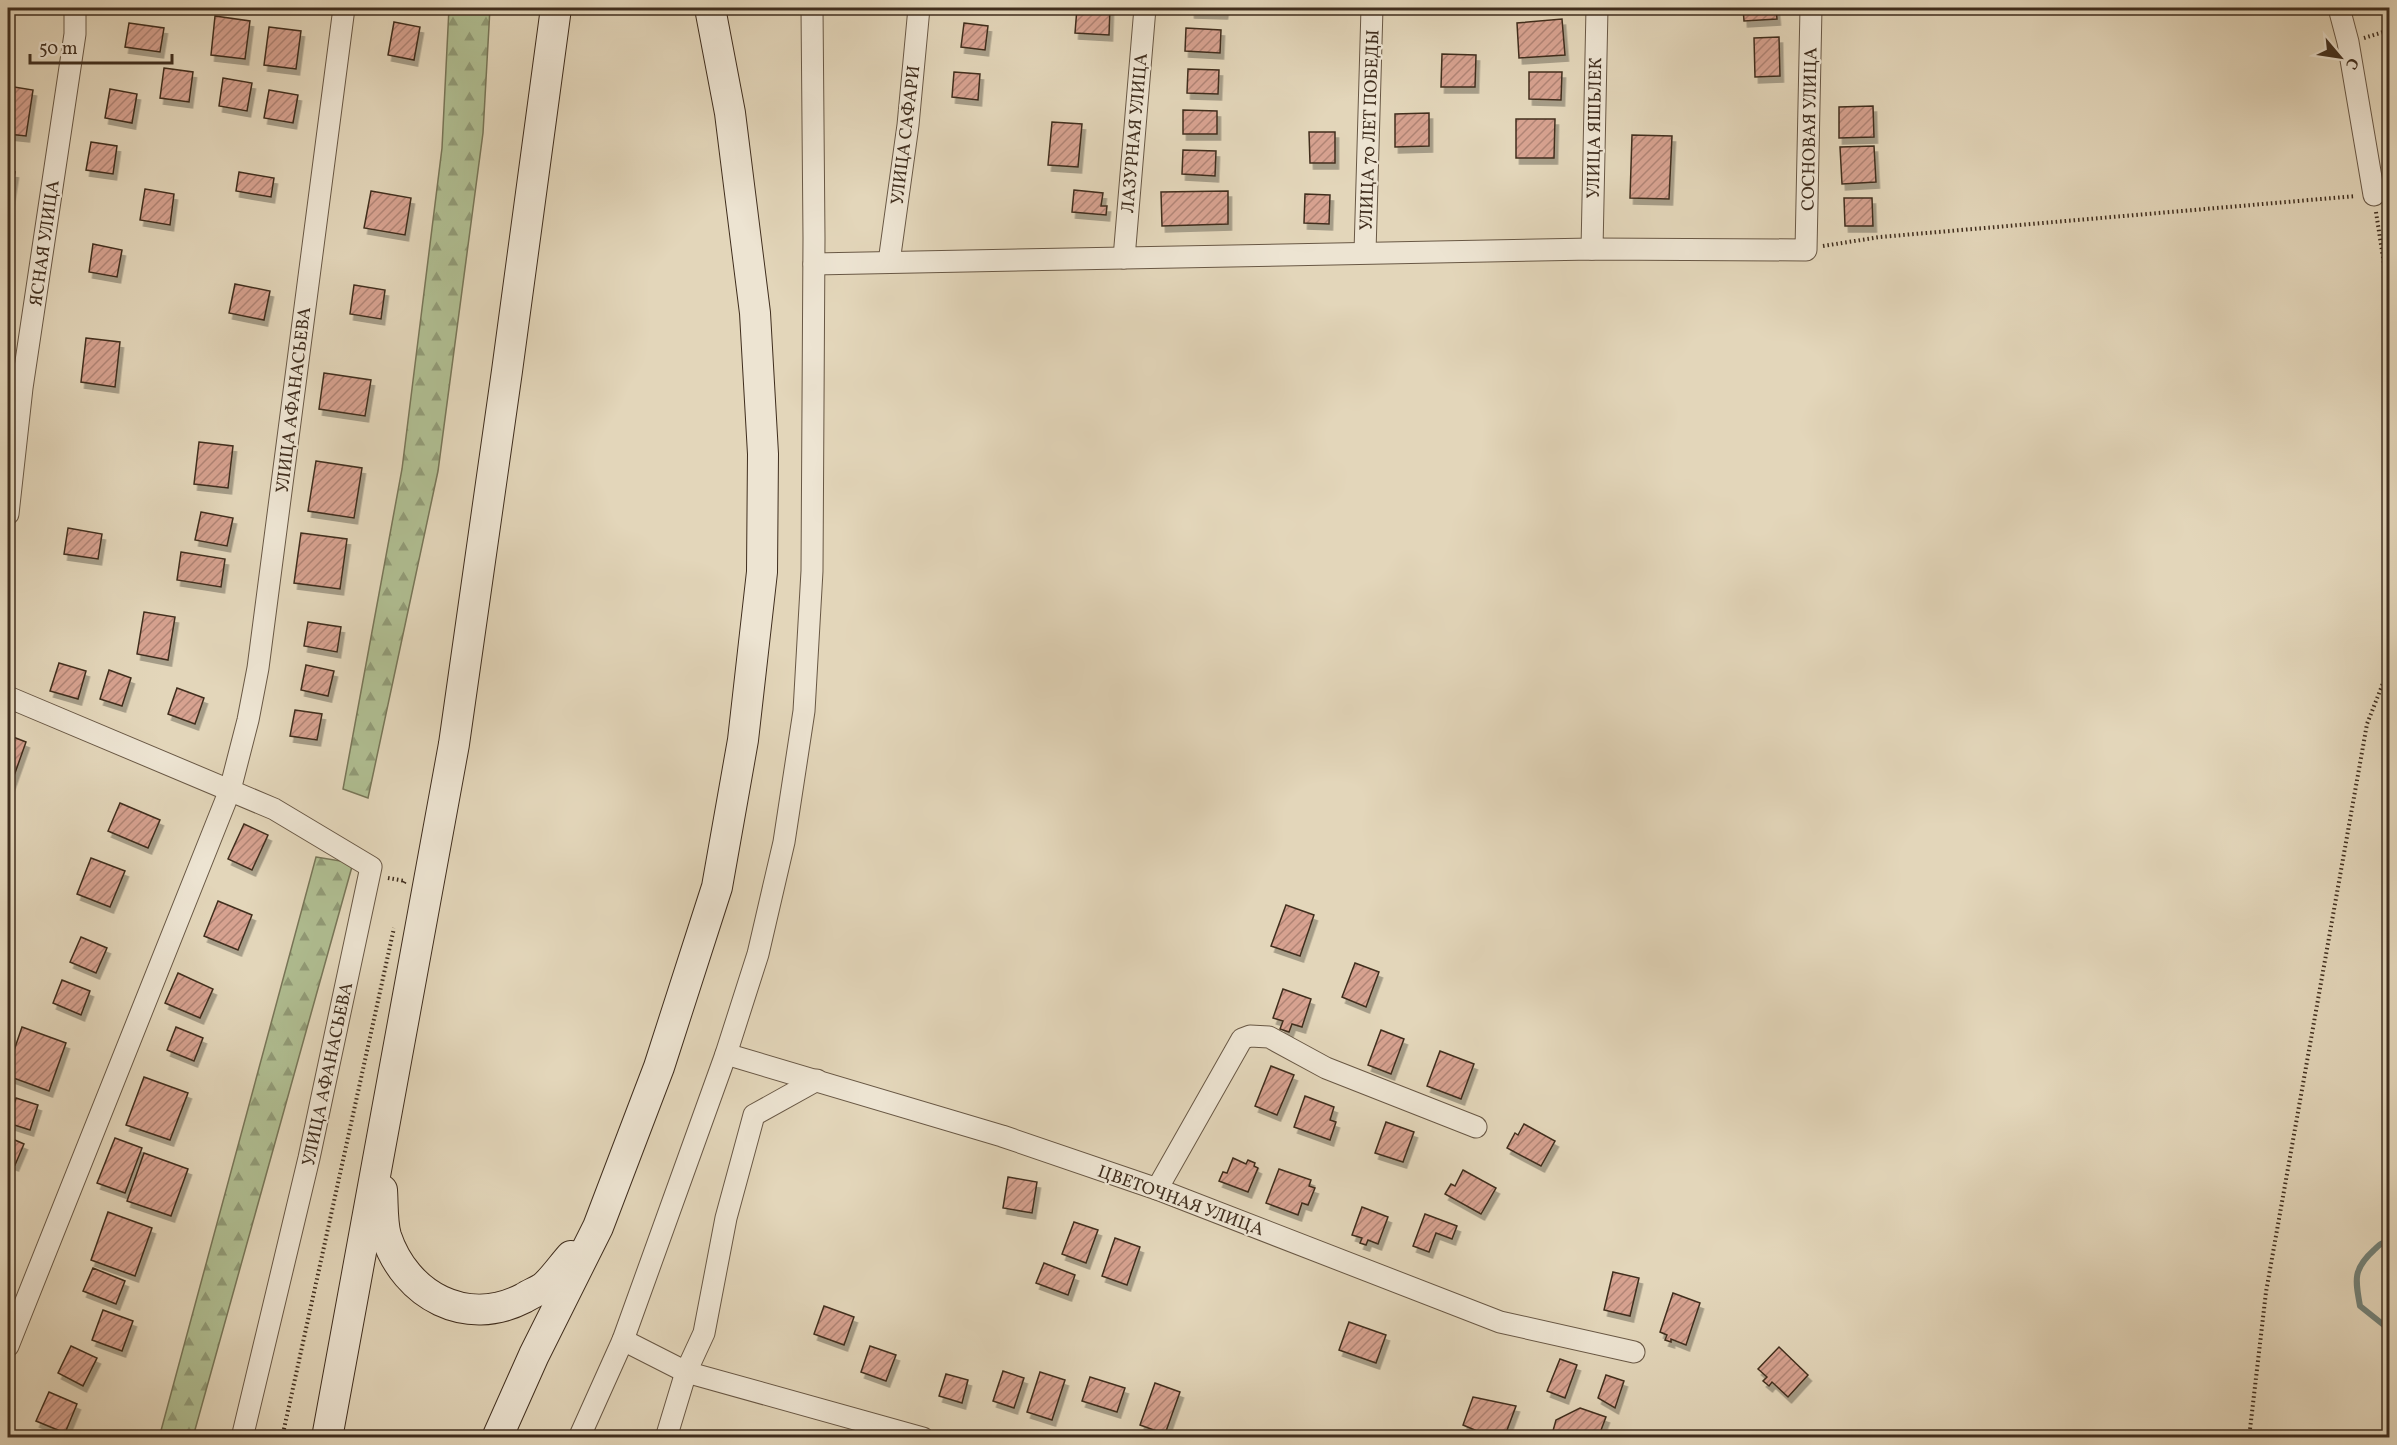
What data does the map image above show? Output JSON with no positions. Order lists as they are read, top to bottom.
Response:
{
  "streets": {
    "street": [
      "УЛИЦА ЯШЬЛЕК",
      "СОСНОВАЯ УЛИЦА",
      "УЛИЦА 70 ЛЕТ ПОБЕДЫ",
      "ЛАЗУРНАЯ УЛИЦА",
      "УЛИЦА САФАРИ",
      "ЯСНАЯ УЛИЦА",
      "УЛИЦА АФАНАСЬЕВА",
      "ЦВЕТОЧНАЯ УЛИЦА"
    ]
  },
  "scale_bar": "50 m",
  "north": "bottom right"
}
